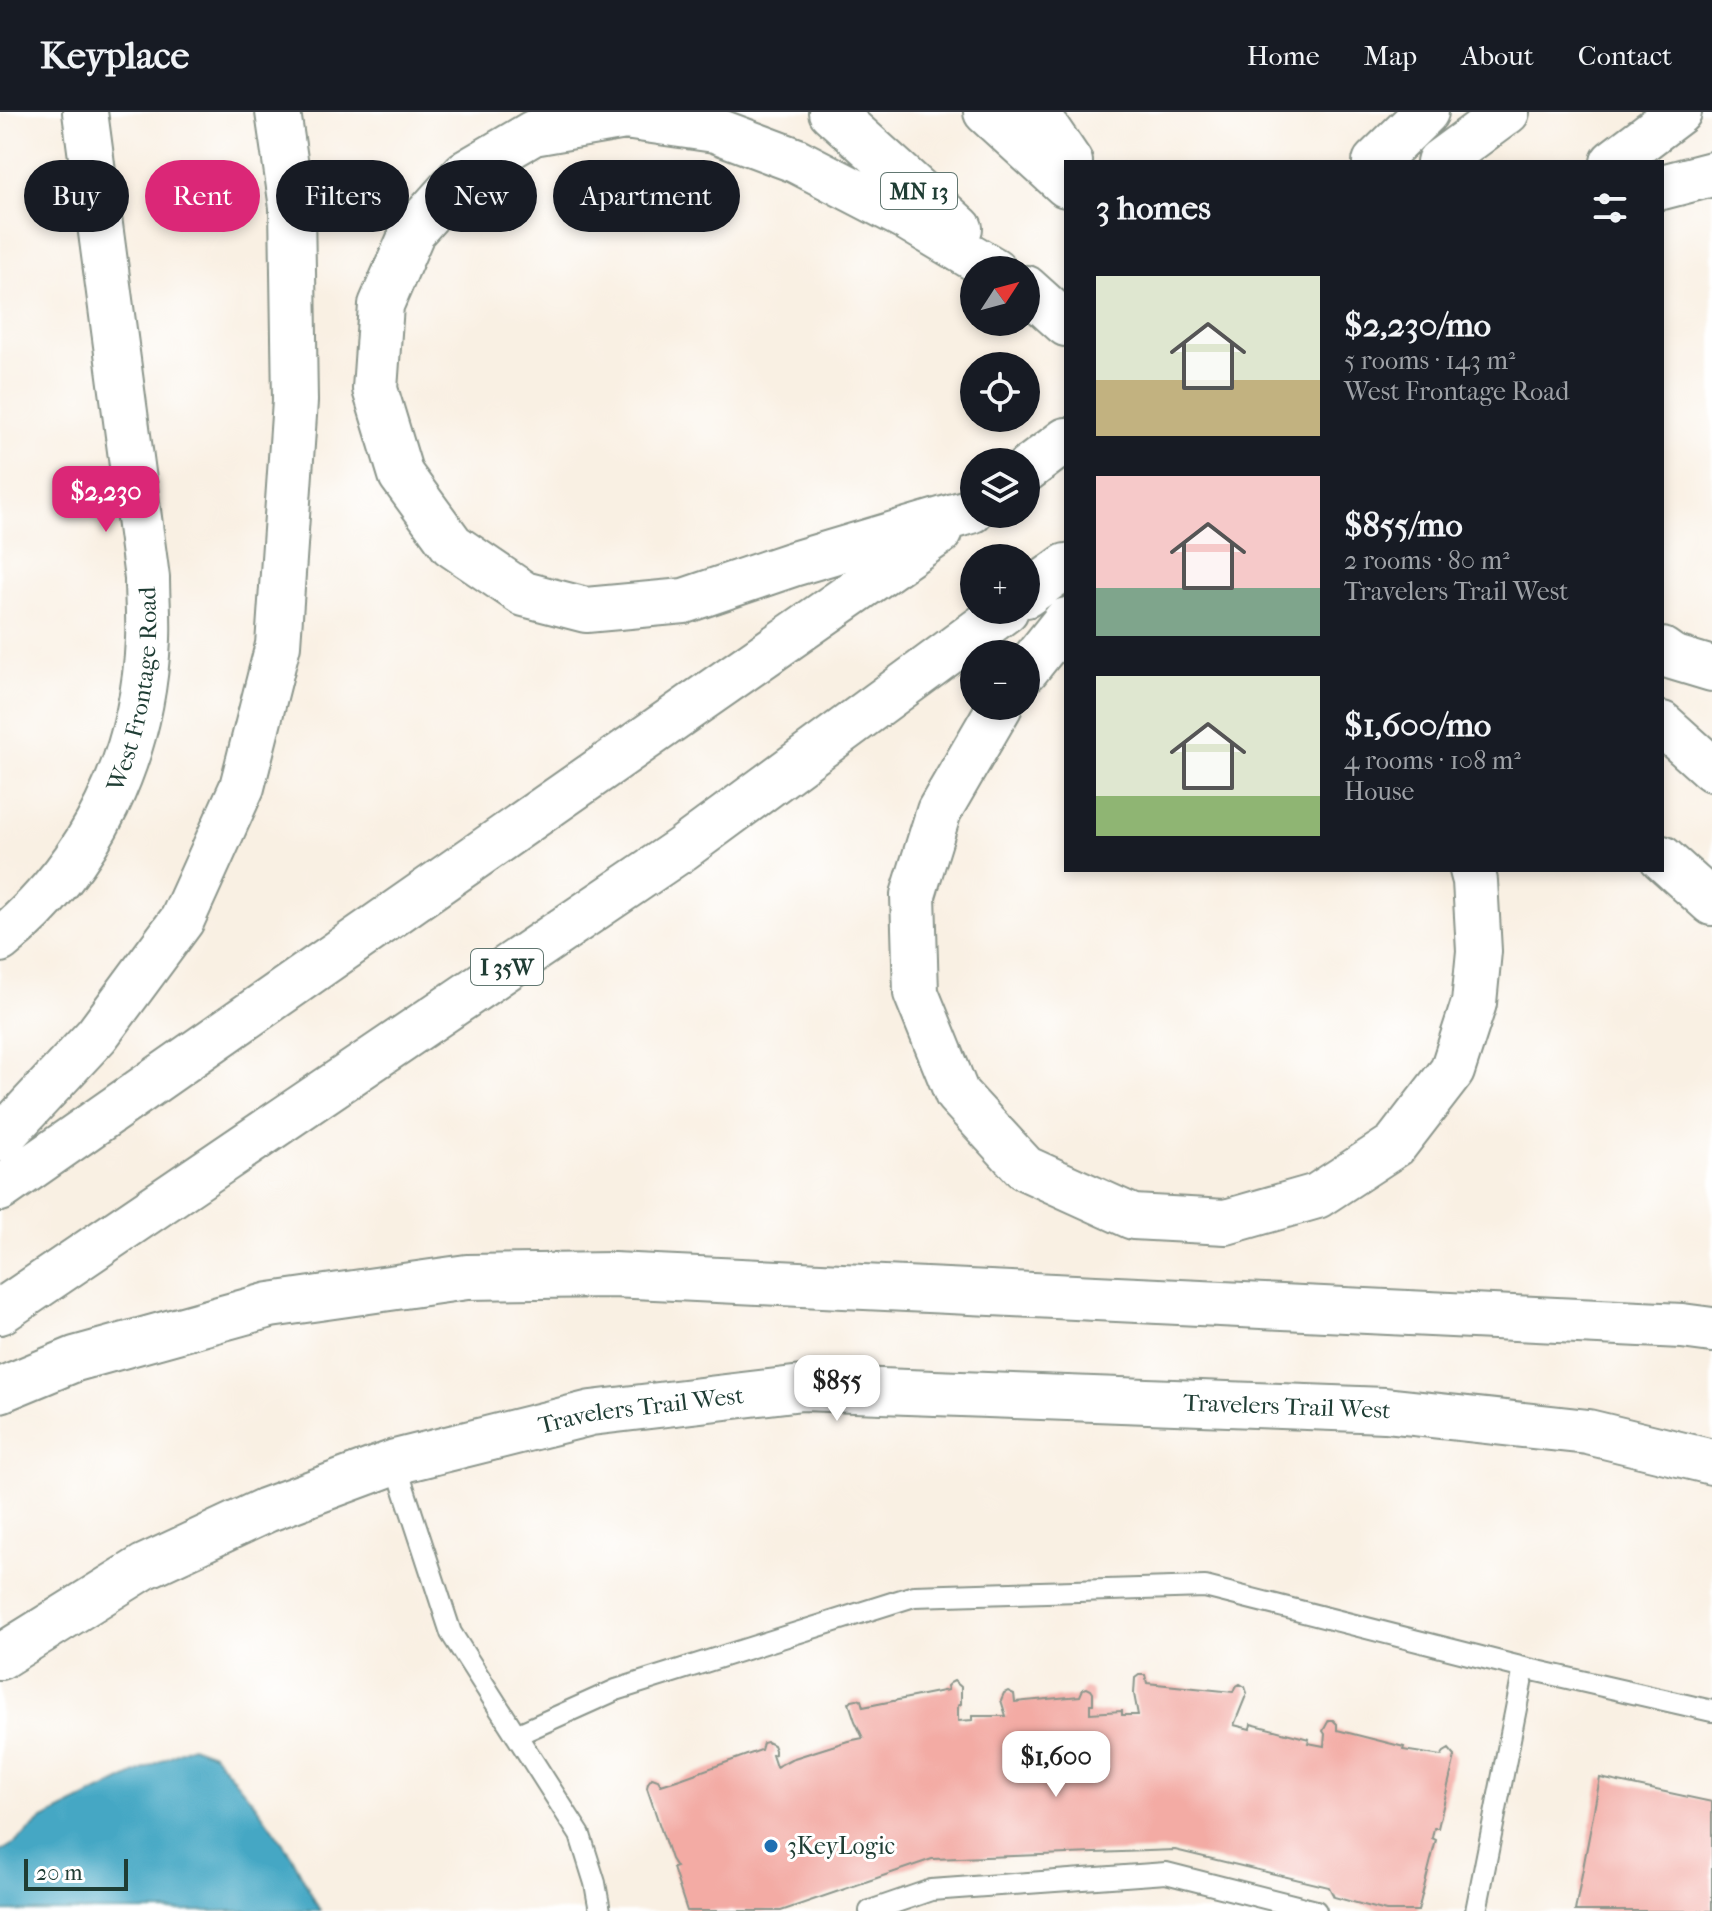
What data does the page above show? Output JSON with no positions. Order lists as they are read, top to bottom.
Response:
{
  "streets": {
    "main road": [
      "MN 13",
      "West Frontage Road",
      "I 35W",
      "Travelers Trail West"
    ]
  },
  "places": ["3KeyLogic"],
  "scale_bar": "20 m",
  "north": "top right",
  "page": {
    "header": "Keyplace",
    "nav": [
      "Home",
      "Map",
      "About",
      "Contact"
    ],
    "chip": [
      "Buy",
      "Rent",
      "Filters",
      "New",
      "Apartment"
    ],
    "heading": "3 homes",
    "map_buttons": ["+", "−"],
    "list": [
      {
        "name": "$2,230/mo",
        "note": "5 rooms · 143 m² · West Frontage Road"
      },
      {
        "name": "$855/mo",
        "note": "2 rooms · 80 m² · Travelers Trail West"
      },
      {
        "name": "$1,600/mo",
        "note": "4 rooms · 108 m² · House"
      }
    ],
    "price": ["$2,230", "$855", "$1,600"],
    "scale": "20 m"
  }
}
